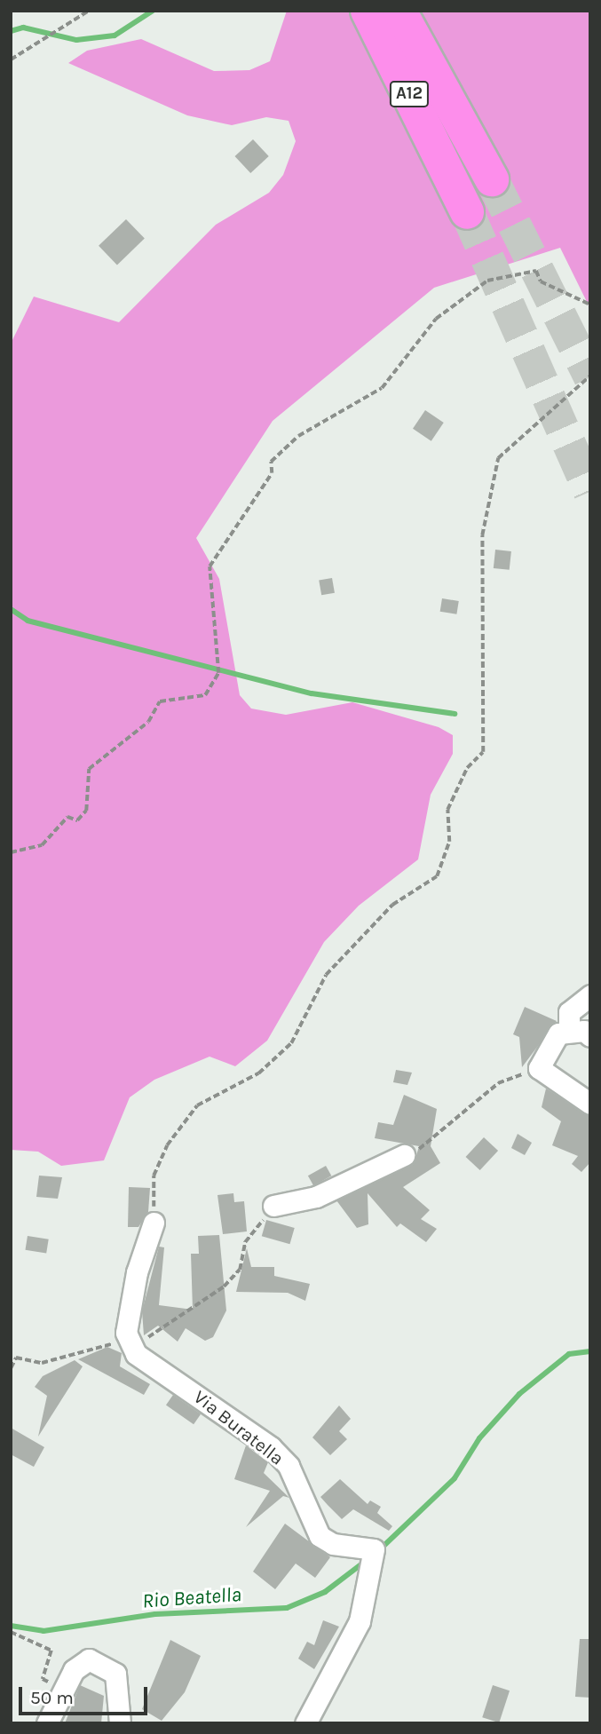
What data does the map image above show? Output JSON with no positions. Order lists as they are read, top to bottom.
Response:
{
  "streets": {
    "highway": ["A12"],
    "street": ["Via Buratella"]
  },
  "water": ["Rio Beatella"],
  "scale_bar": "50 m"
}
